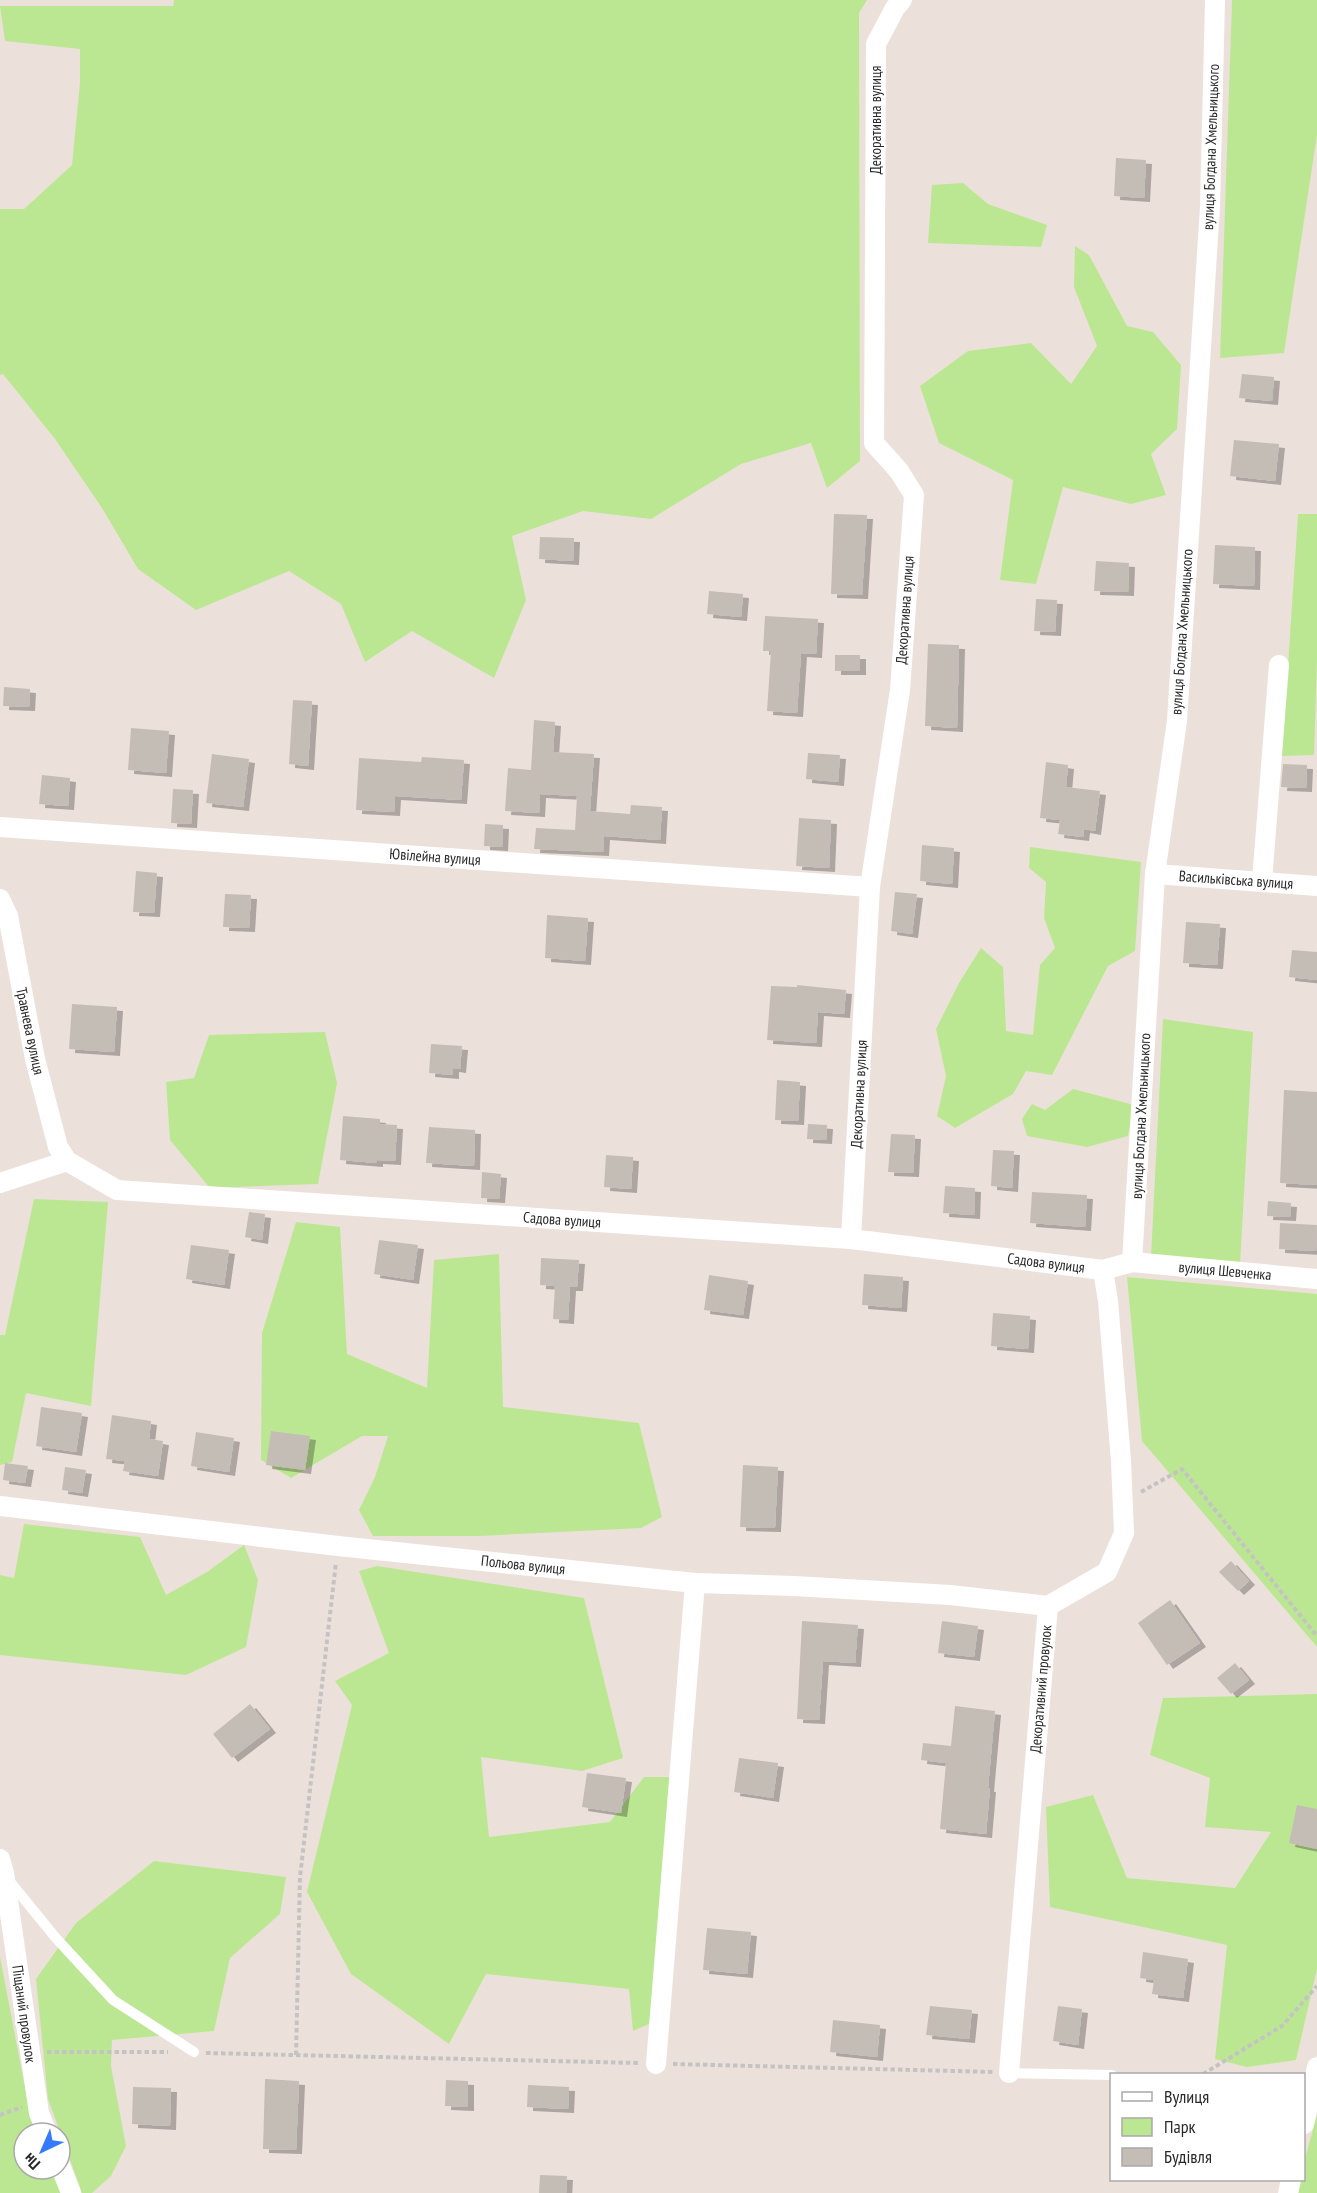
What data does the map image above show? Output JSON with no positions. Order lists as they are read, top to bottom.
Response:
{
  "streets": {
    "street": [
      "Декоративна вулиця",
      "вулиця Богдана Хмельницького",
      "Ювілейна вулиця",
      "Васильківська вулиця",
      "Травнева вулиця",
      "Садова вулиця",
      "вулиця Шевченка",
      "Польова вулиця",
      "Декоративний провулок",
      "Піщаний провулок"
    ]
  },
  "crossings": [
    ["Декоративна вулиця", "Ювілейна вулиця"],
    ["Декоративна вулиця", "Садова вулиця"],
    ["вулиця Богдана Хмельницького", "Васильківська вулиця"],
    ["вулиця Богдана Хмельницького", "Садова вулиця"],
    ["вулиця Богдана Хмельницького", "вулиця Шевченка"],
    ["Травнева вулиця", "Садова вулиця"],
    ["Садова вулиця", "вулиця Шевченка"],
    ["Садова вулиця", "Декоративний провулок"],
    ["Польова вулиця", "Декоративний провулок"]
  ],
  "legend": ["Вулиця", "Парк", "Будівля"],
  "north": "bottom left"
}
